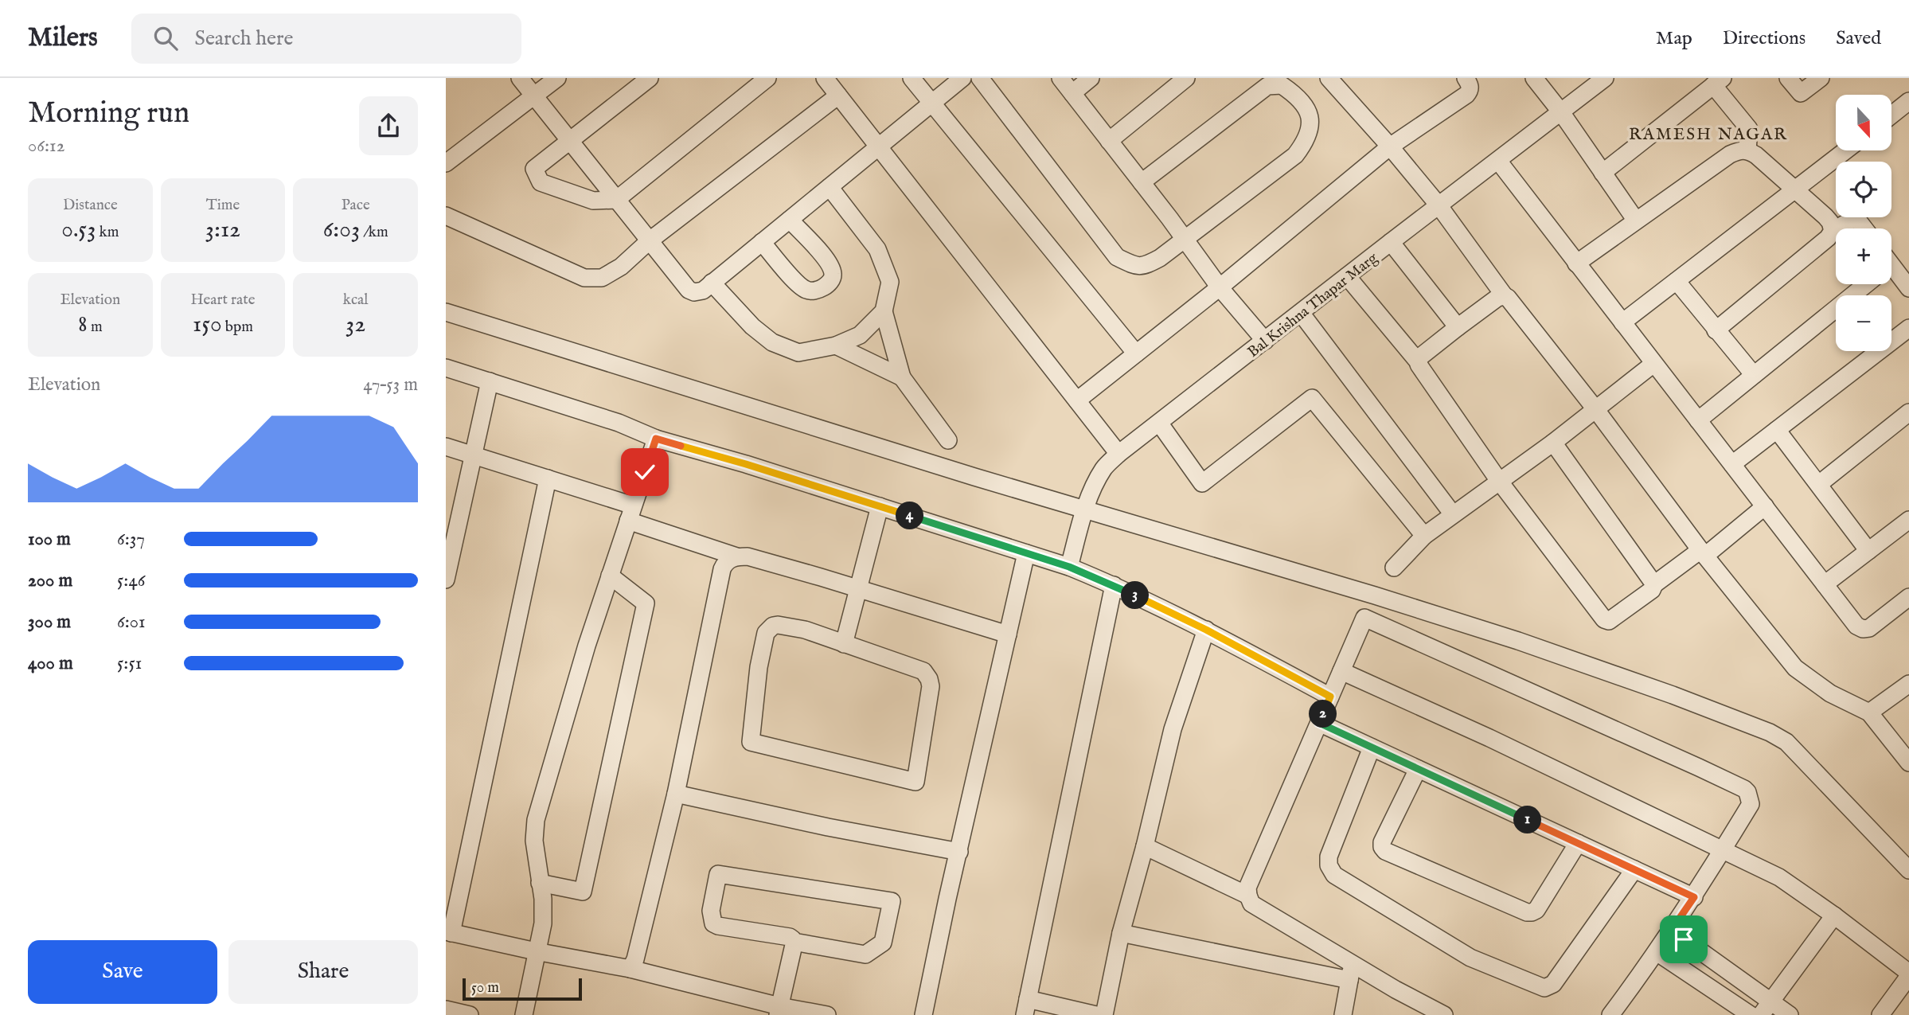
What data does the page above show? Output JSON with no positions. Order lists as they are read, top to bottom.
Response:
{
  "streets": {
    "street": ["Bal Krishna Thapar Marg"]
  },
  "districts": ["RAMESH NAGAR"],
  "scale_bar": "50 m",
  "north": "bottom",
  "page": {
    "header": "Milers",
    "search": "Search here",
    "nav": ["Map", "Directions", "Saved"],
    "heading": ["Morning run", "06:12"],
    "map_buttons": ["+", "−"],
    "stats": [
      ["Distance", "0.53 km"],
      ["Time", "3:12"],
      ["Pace", "6:03 /km"],
      ["Elevation", "8 m"],
      ["Heart rate", "150 bpm"],
      ["kcal", "32"]
    ],
    "chart": ["Elevation", "47–53 m"],
    "pins": [
      "4",
      "3",
      "2",
      "1"
    ],
    "list": [
      {
        "name": "100 m",
        "note": "6:37"
      },
      {
        "name": "200 m",
        "note": "5:46"
      },
      {
        "name": "300 m",
        "note": "6:01"
      },
      {
        "name": "400 m",
        "note": "5:51"
      }
    ],
    "buttons": ["Save", "Share"],
    "scale": "50 m"
  }
}
